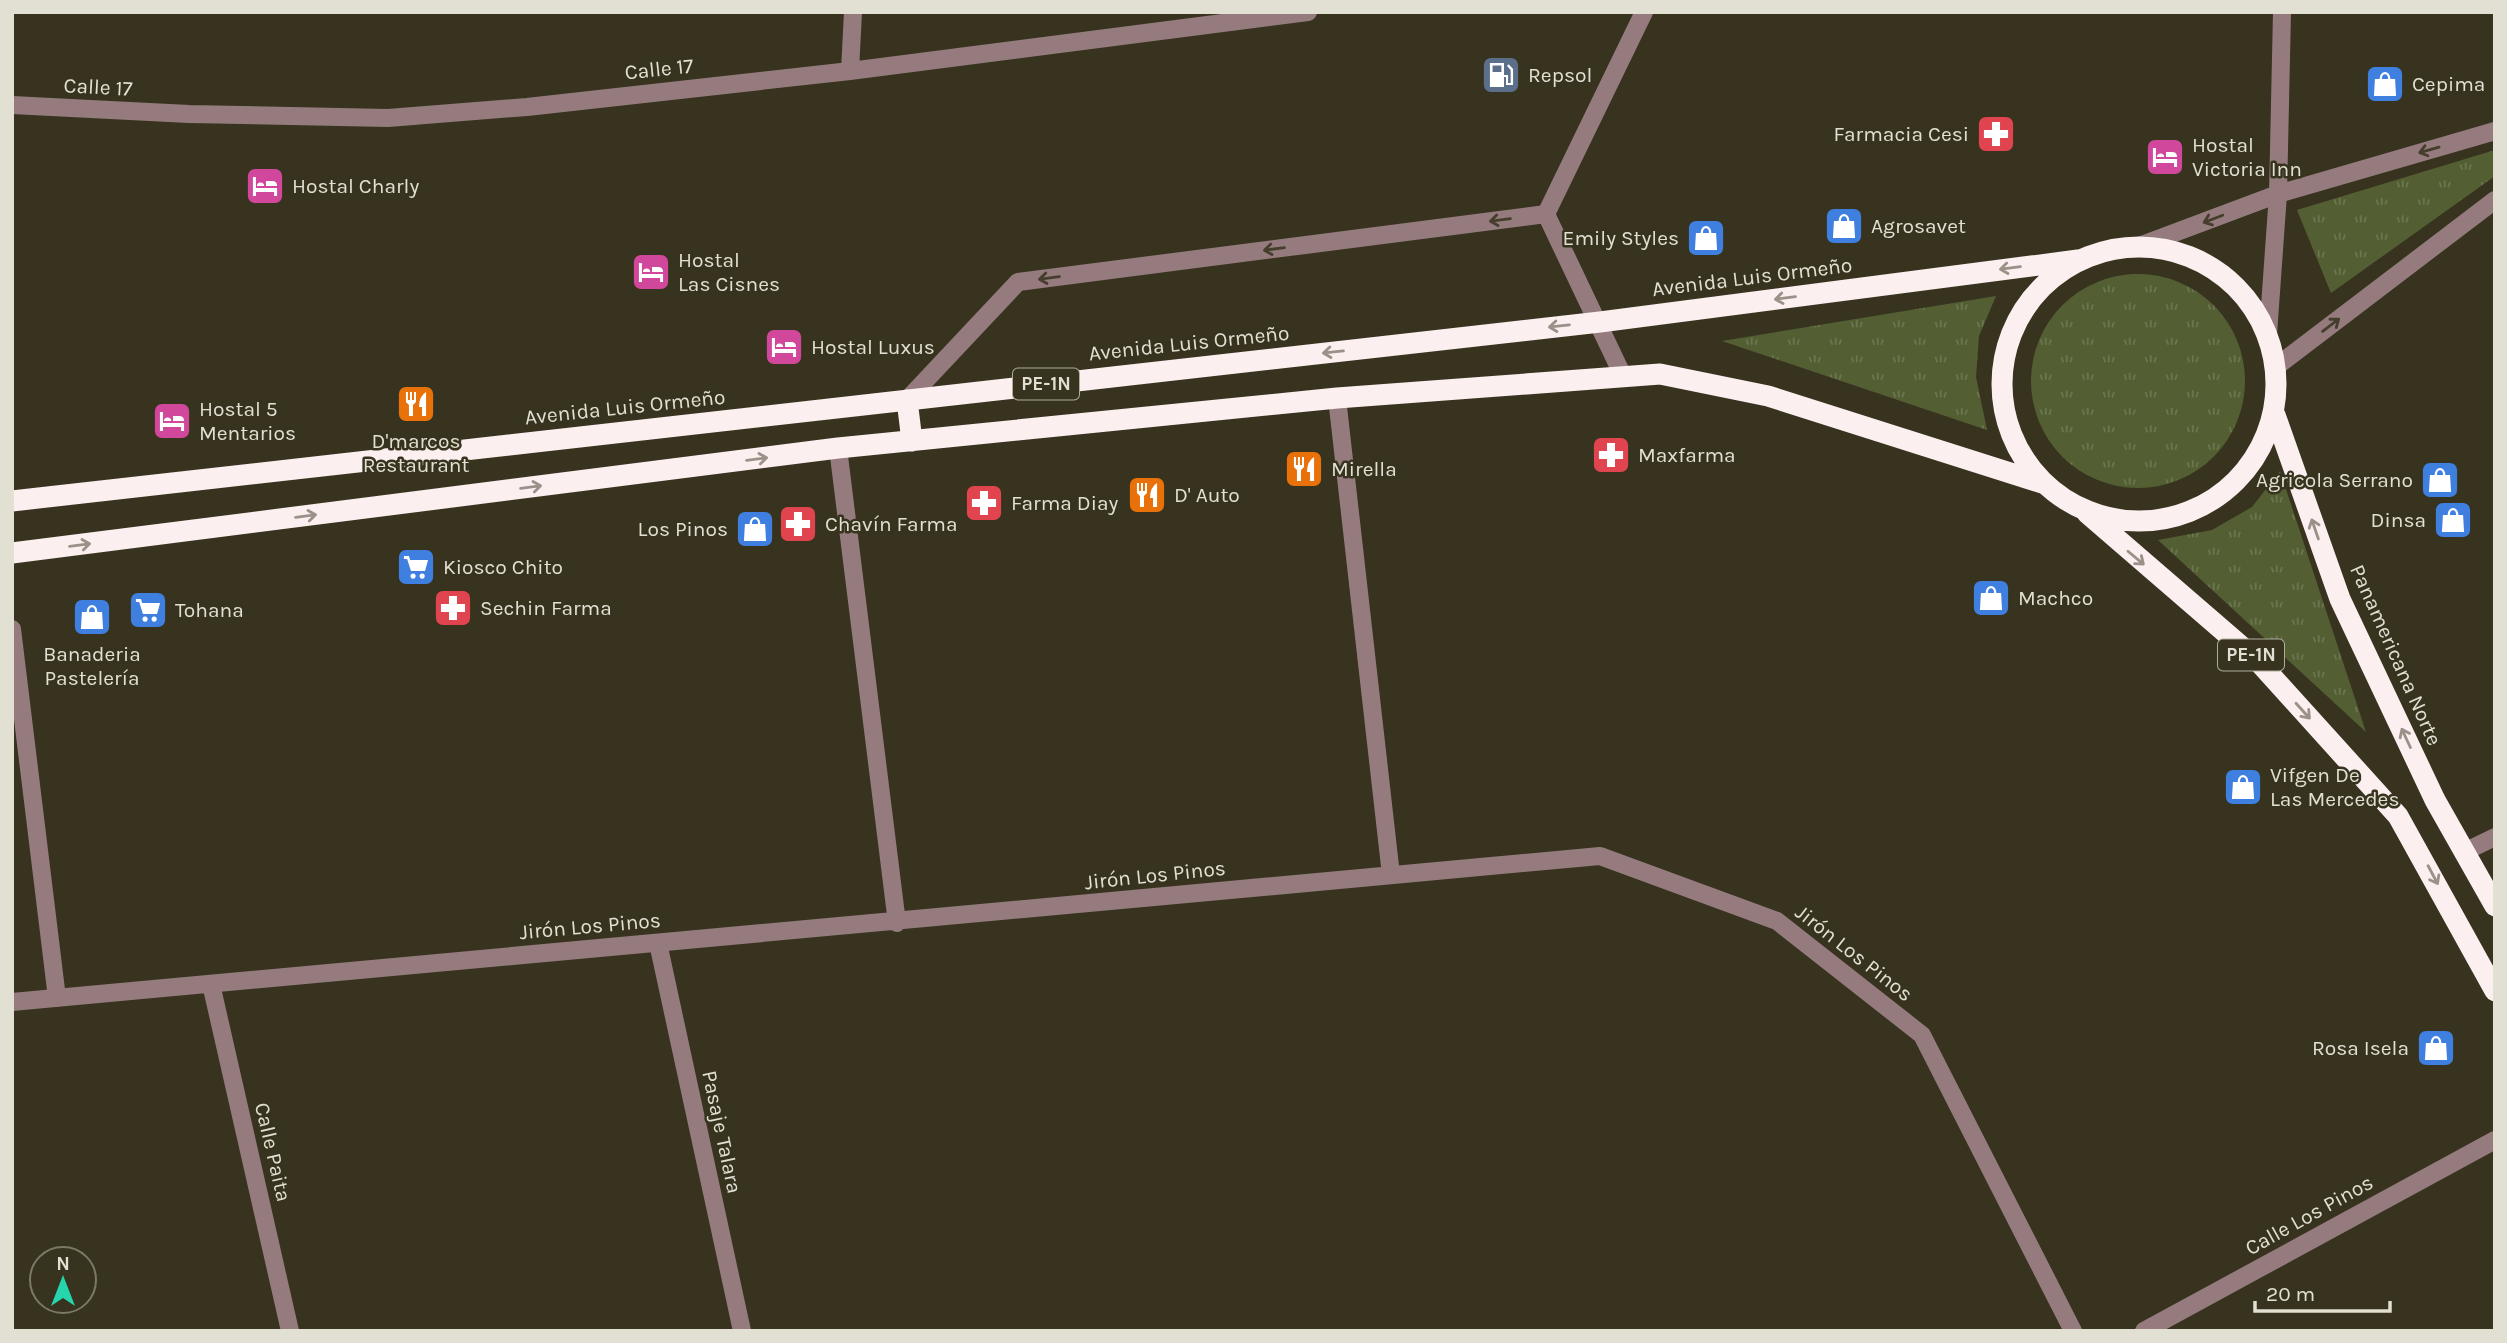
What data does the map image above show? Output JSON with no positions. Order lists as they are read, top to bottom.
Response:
{
  "streets": {
    "highway": ["Avenida Luis Ormeño", "PE-1N", "Panamericana Norte"],
    "street": [
      "Calle 17",
      "Jirón Los Pinos",
      "Pasaje Talara",
      "Calle Paita",
      "Calle Los Pinos"
    ]
  },
  "crossings": [
    ["Avenida Luis Ormeño", "PE-1N"],
    ["PE-1N", "Panamericana Norte"],
    ["Jirón Los Pinos", "Pasaje Talara"],
    ["Jirón Los Pinos", "Calle Paita"]
  ],
  "places": {
    "fuel station": ["Repsol"],
    "shop": [
      "Cepima",
      "Agrosavet",
      "Emily Styles",
      "Agricola Serrano",
      "Dinsa",
      "Los Pinos",
      "Machco",
      "Banaderia Pastelería",
      "Vifgen De Las Mercedes",
      "Rosa Isela"
    ],
    "pharmacy": [
      "Farmacia Cesi",
      "Maxfarma",
      "Farma Diay",
      "Chavín Farma",
      "Sechin Farma"
    ],
    "hotel": [
      "Hostal Victoria Inn",
      "Hostal Charly",
      "Hostal Las Cisnes",
      "Hostal Luxus",
      "Hostal 5 Mentarios"
    ],
    "restaurant": ["D'marcos Restaurant", "Mirella", "D' Auto"],
    "supermarket": ["Kiosco Chito", "Tohana"]
  },
  "scale_bar": "20 m",
  "north": "top"
}
